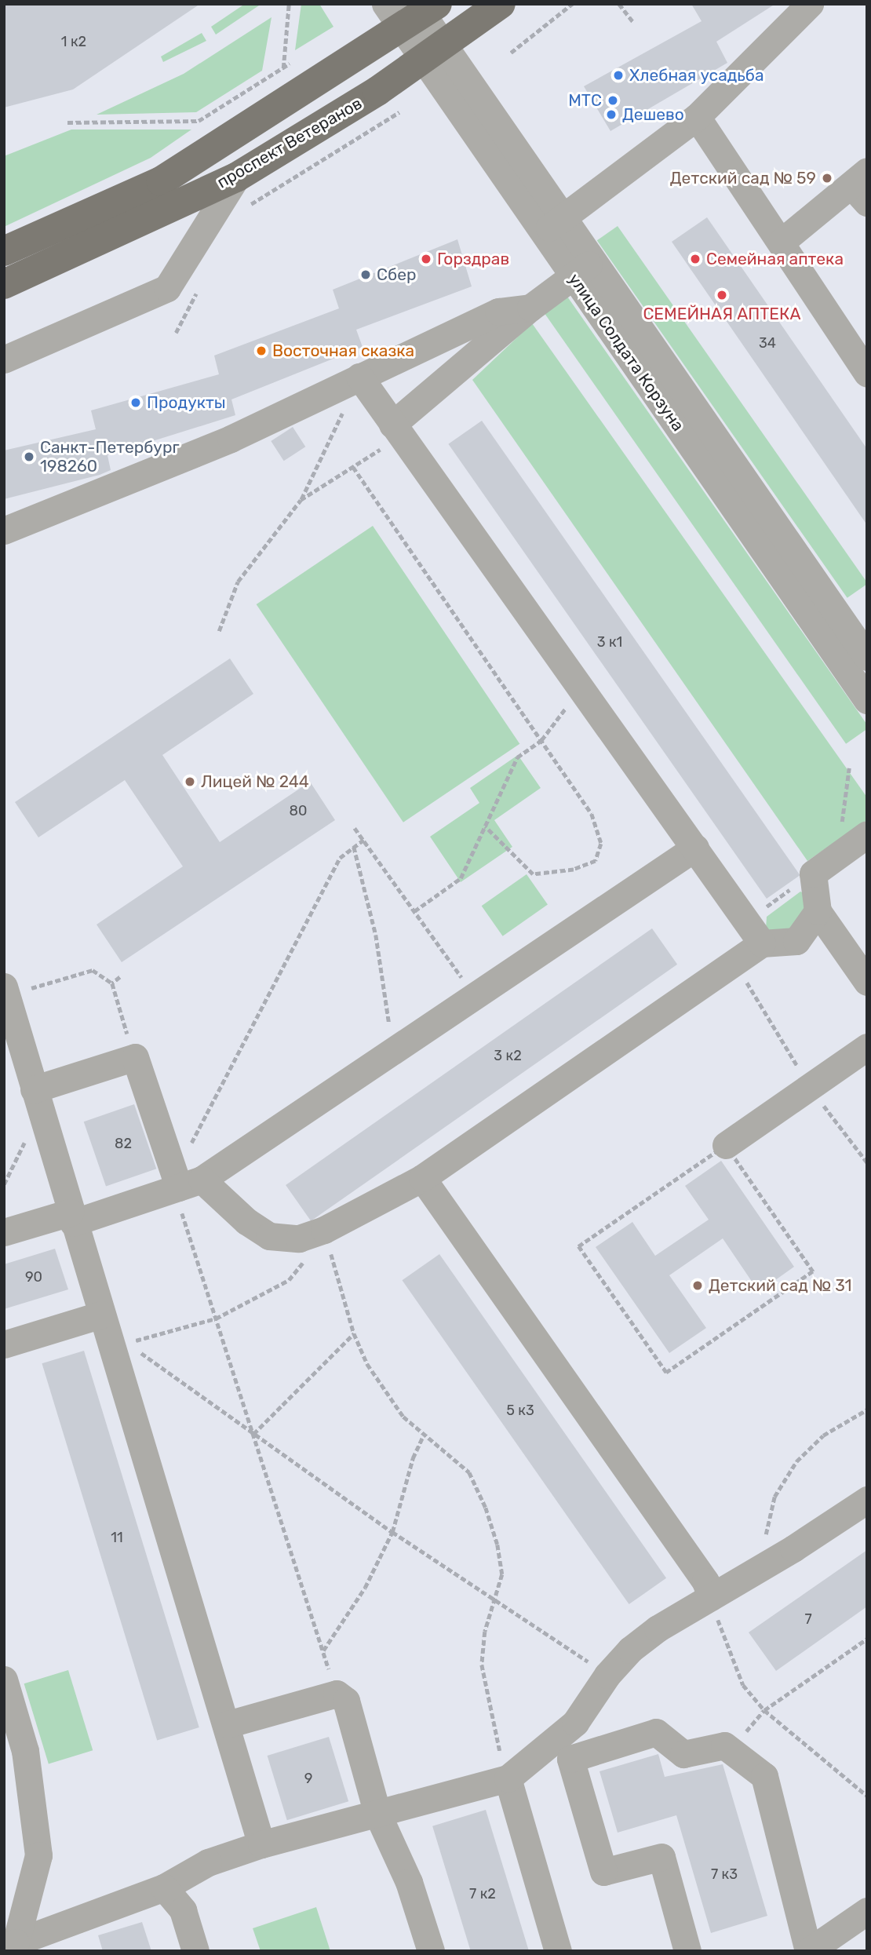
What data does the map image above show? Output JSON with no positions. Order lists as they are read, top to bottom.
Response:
{
  "streets": {
    "main road": ["проспект Ветеранов"],
    "street": ["улица Солдата Корзуна"]
  },
  "crossings": [
    ["проспект Ветеранов", "улица Солдата Корзуна"]
  ],
  "places": [
    "Хлебная усадьба",
    "МТС",
    "Дешево",
    "Детский сад № 59",
    "Горздрав",
    "Семейная аптека",
    "Сбер",
    "СЕМЕЙНАЯ АПТЕКА",
    "Восточная сказка",
    "Продукты",
    "Санкт-Петербург 198260",
    "Лицей № 244",
    "Детский сад № 31"
  ],
  "house_numbers": [
    "1 к2",
    "34",
    "3 к1",
    "80",
    "3 к2",
    "82",
    "90",
    "5 к3",
    "11",
    "7",
    "9",
    "7 к3",
    "7 к2"
  ]
}
